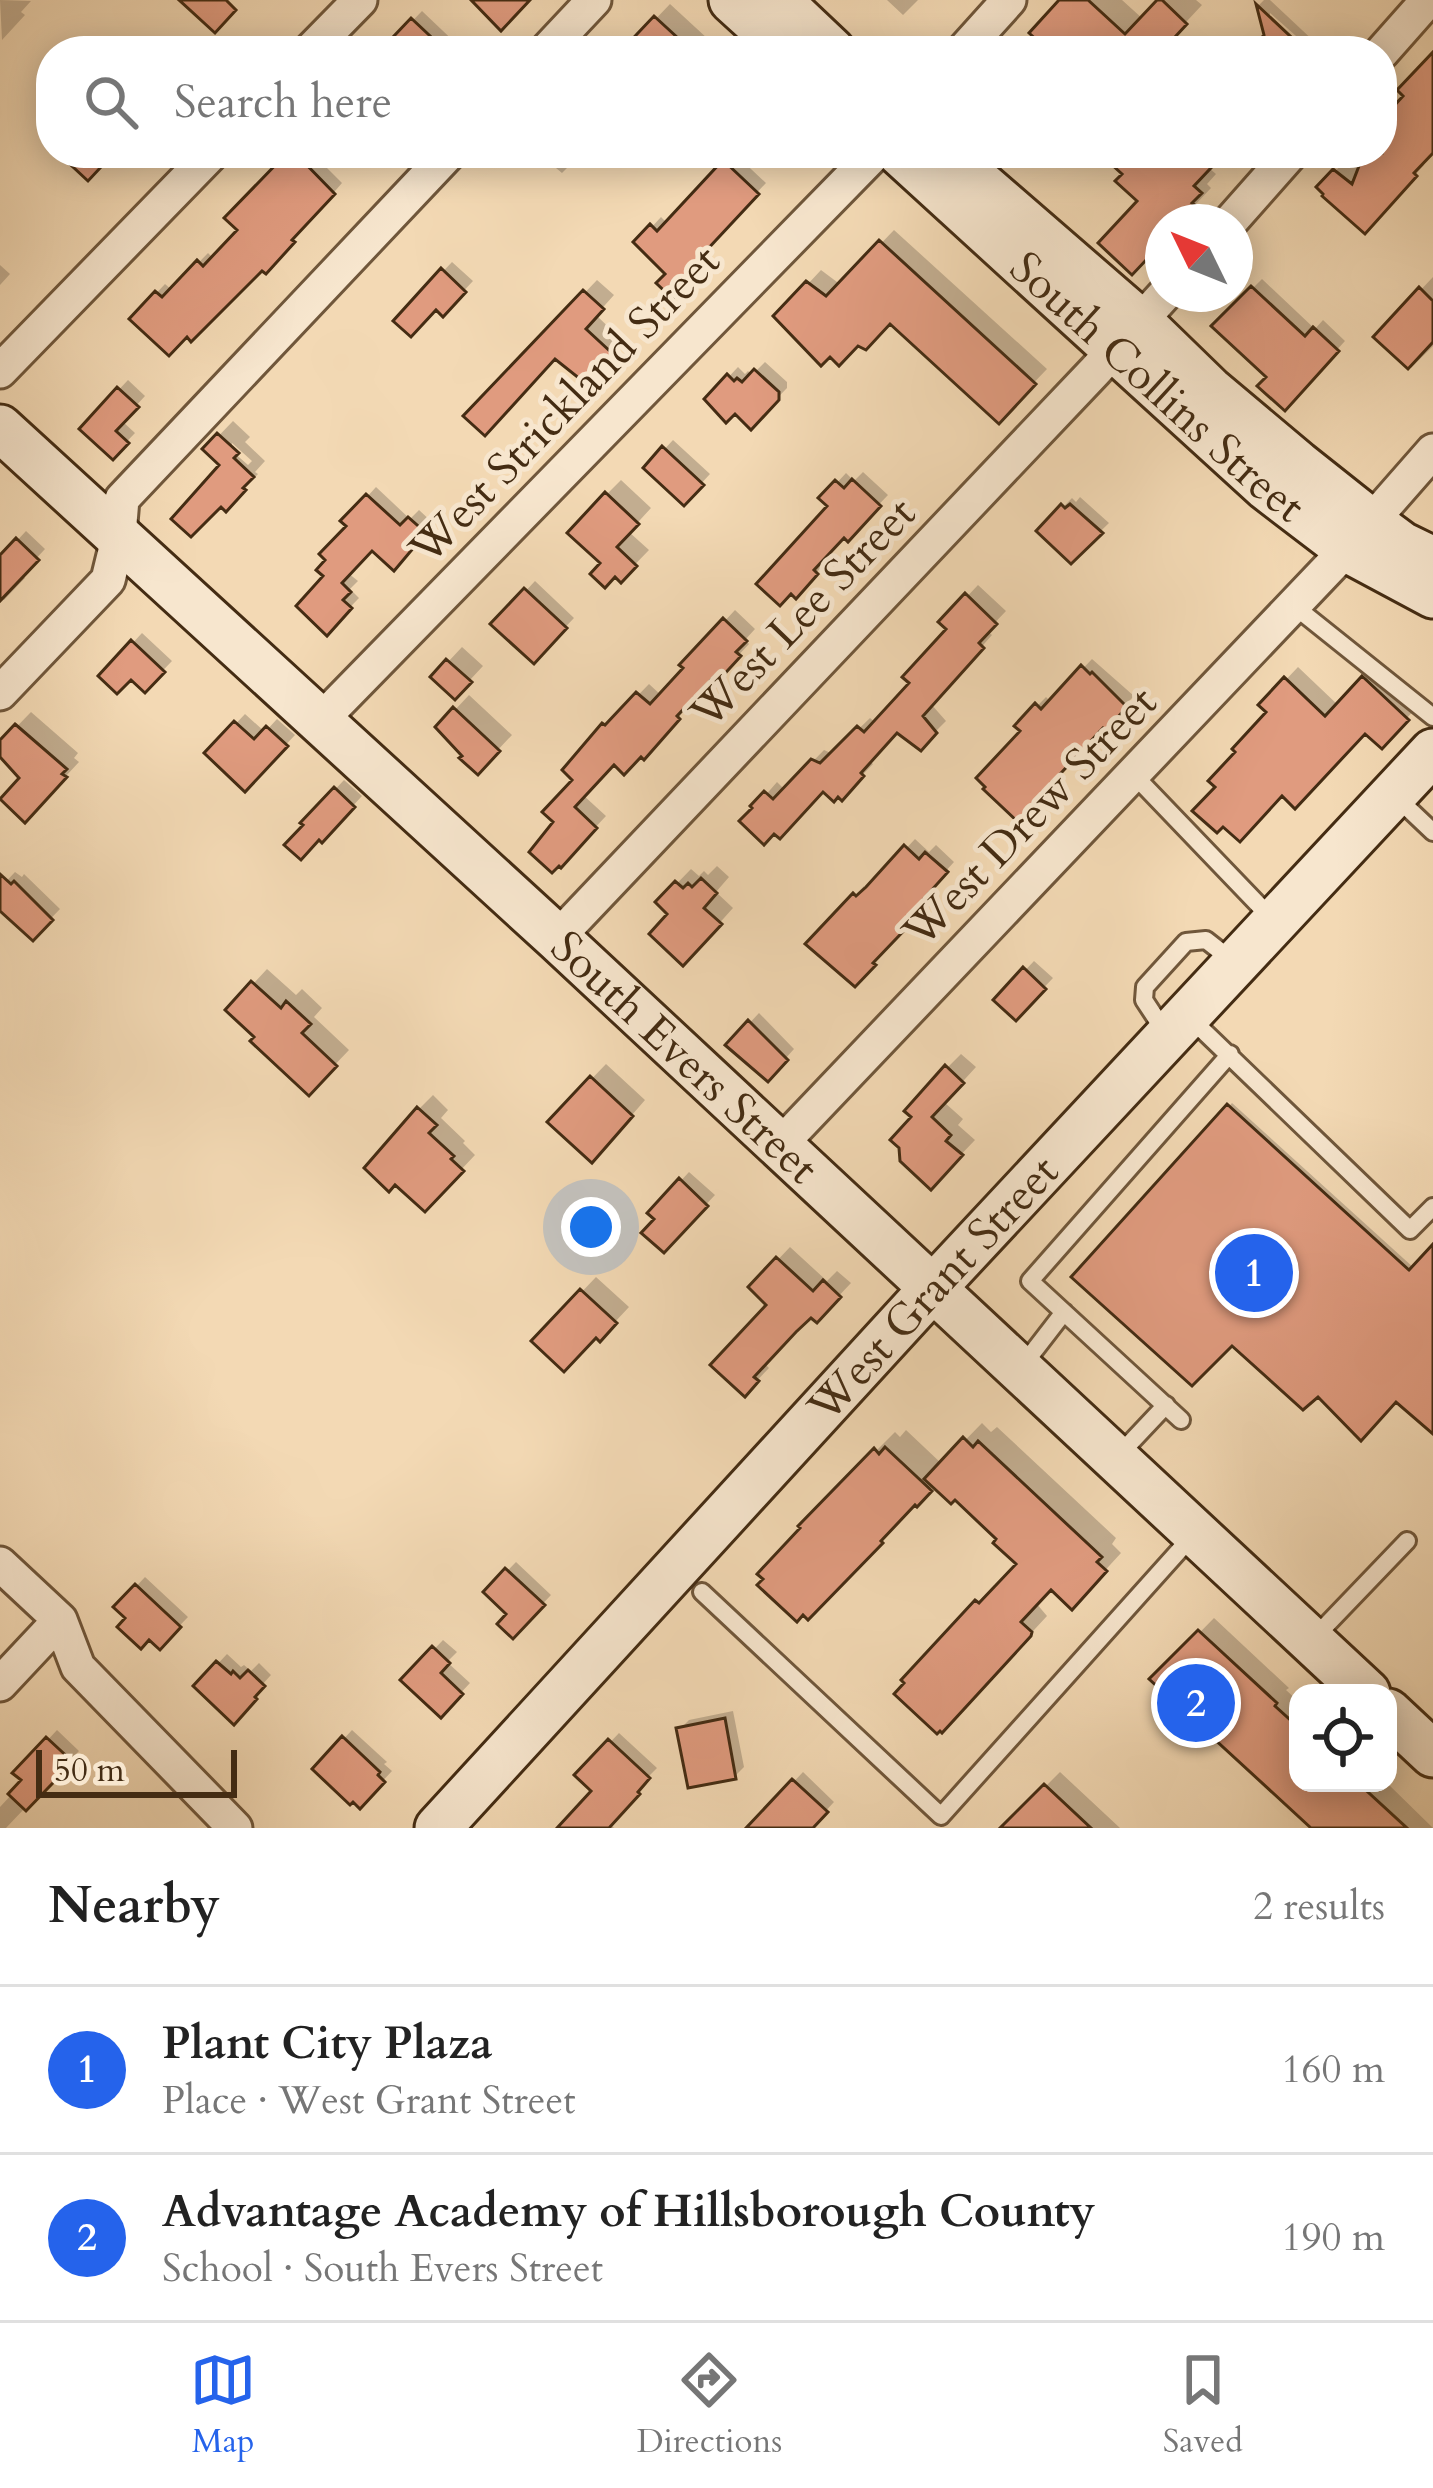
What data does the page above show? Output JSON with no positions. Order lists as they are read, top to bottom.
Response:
{
  "streets": {
    "street": [
      "South Collins Street",
      "West Strickland Street",
      "West Lee Street",
      "West Drew Street",
      "South Evers Street",
      "West Grant Street"
    ]
  },
  "crossings": [
    ["South Collins Street", "West Lee Street"],
    ["South Collins Street", "West Drew Street"],
    ["West Strickland Street", "South Evers Street"],
    ["West Lee Street", "South Evers Street"],
    ["West Drew Street", "South Evers Street"],
    ["South Evers Street", "West Grant Street"]
  ],
  "scale_bar": "50 m",
  "north": "top left",
  "page": {
    "search": "Search here",
    "pins": ["1", "2"],
    "scale": "50 m",
    "heading": ["Nearby", "2 results"],
    "list": [
      {
        "mark": "1",
        "name": "Plant City Plaza",
        "note": "Place · West Grant Street",
        "value": "160 m"
      },
      {
        "mark": "2",
        "name": "Advantage Academy of Hillsborough County",
        "note": "School · South Evers Street",
        "value": "190 m"
      }
    ],
    "nav": ["Map", "Directions", "Saved"]
  }
}
